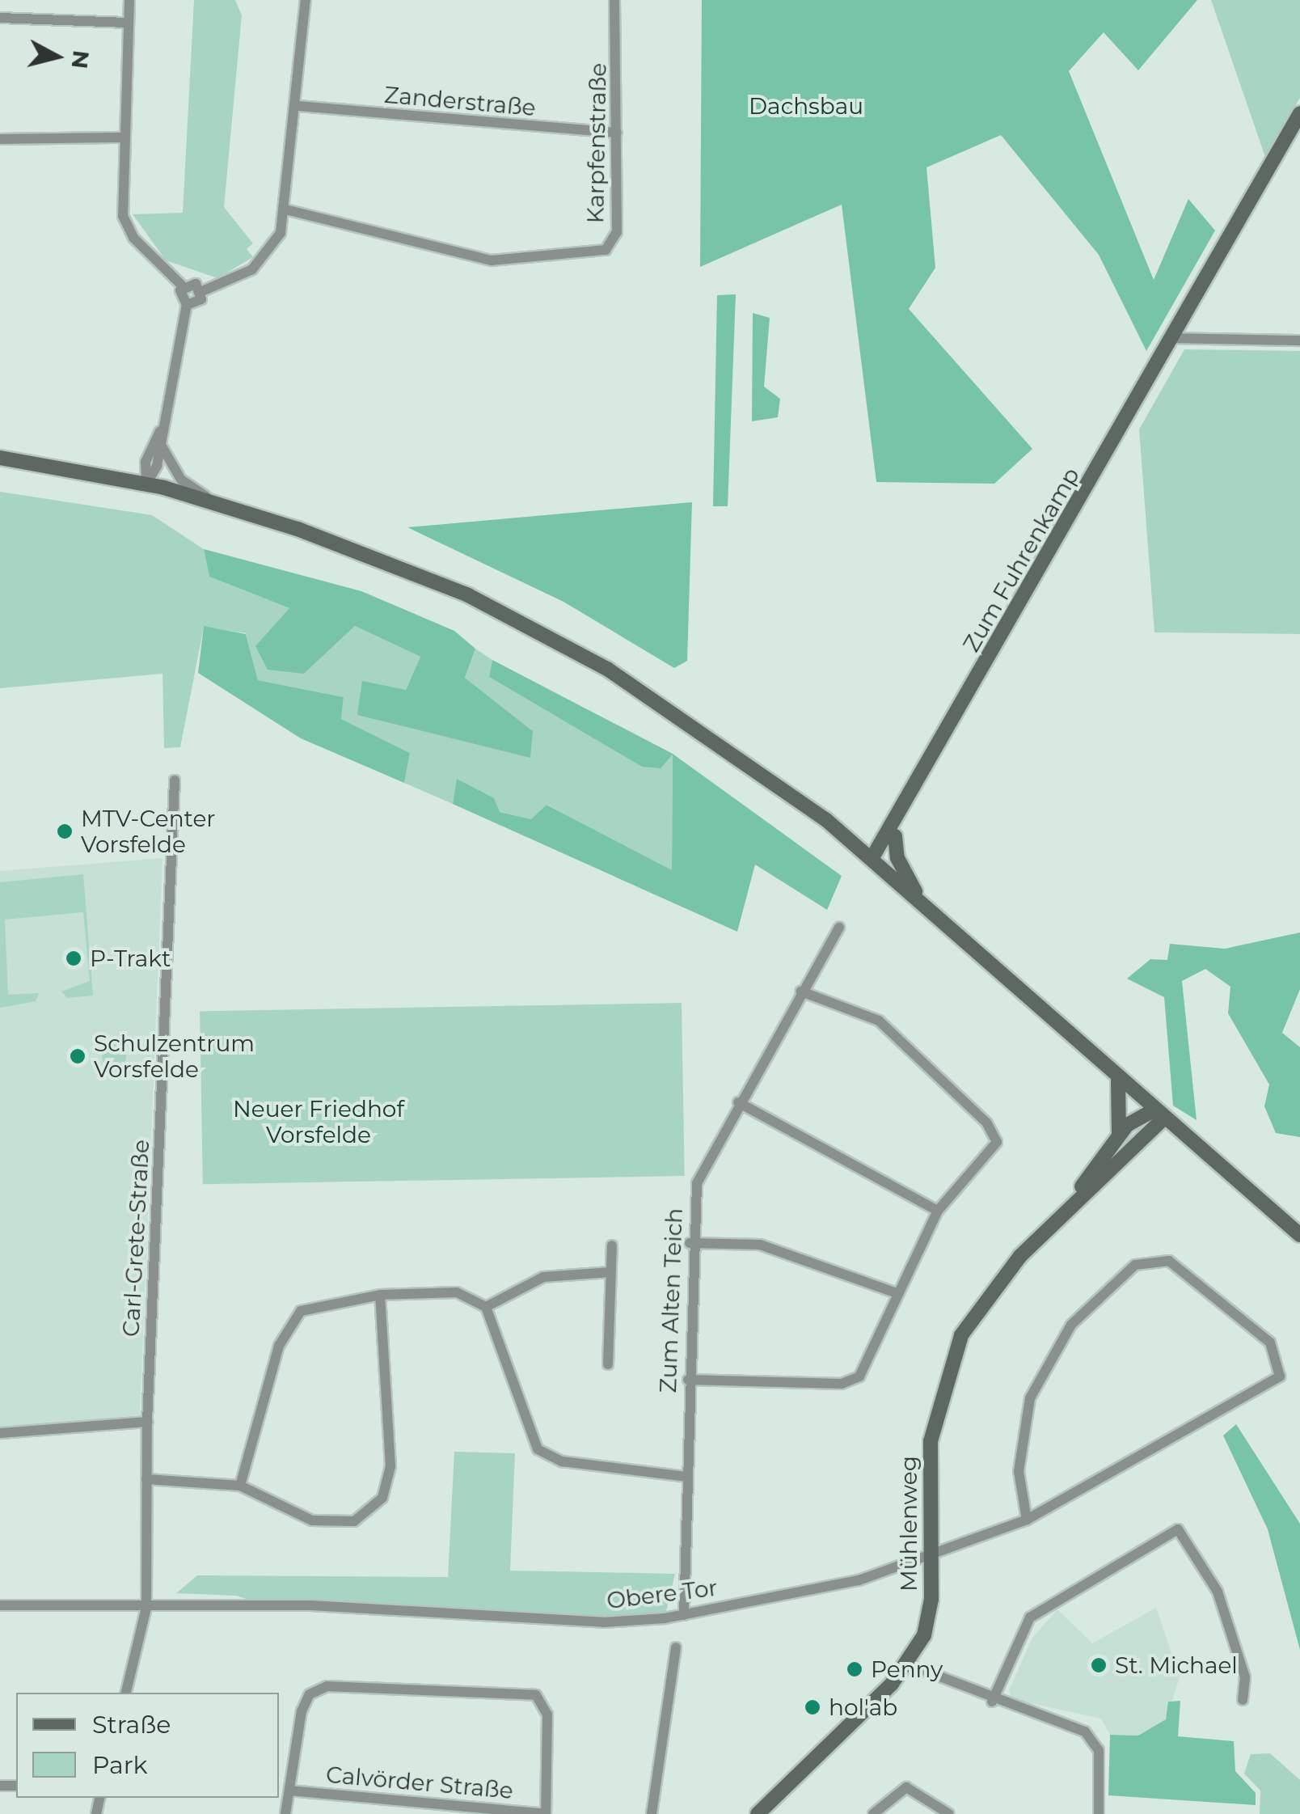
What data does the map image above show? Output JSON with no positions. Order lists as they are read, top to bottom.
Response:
{
  "streets": {
    "street": [
      "Zanderstraße",
      "Karpfenstraße",
      "Zum Fuhrenkamp",
      "Carl-Grete-Straße",
      "Zum Alten Teich",
      "Mühlenweg",
      "Obere Tor",
      "Calvörder Straße"
    ]
  },
  "crossings": [
    ["Zanderstraße", "Karpfenstraße"],
    ["Carl-Grete-Straße", "Obere Tor"],
    ["Zum Alten Teich", "Obere Tor"],
    ["Mühlenweg", "Obere Tor"]
  ],
  "parks": ["Dachsbau", "Neuer Friedhof Vorsfelde"],
  "places": [
    "MTV-Center Vorsfelde",
    "P-Trakt",
    "Schulzentrum Vorsfelde",
    "St. Michael",
    "Penny",
    "hol'ab"
  ],
  "legend": ["Straße", "Park"],
  "north": "right"
}
